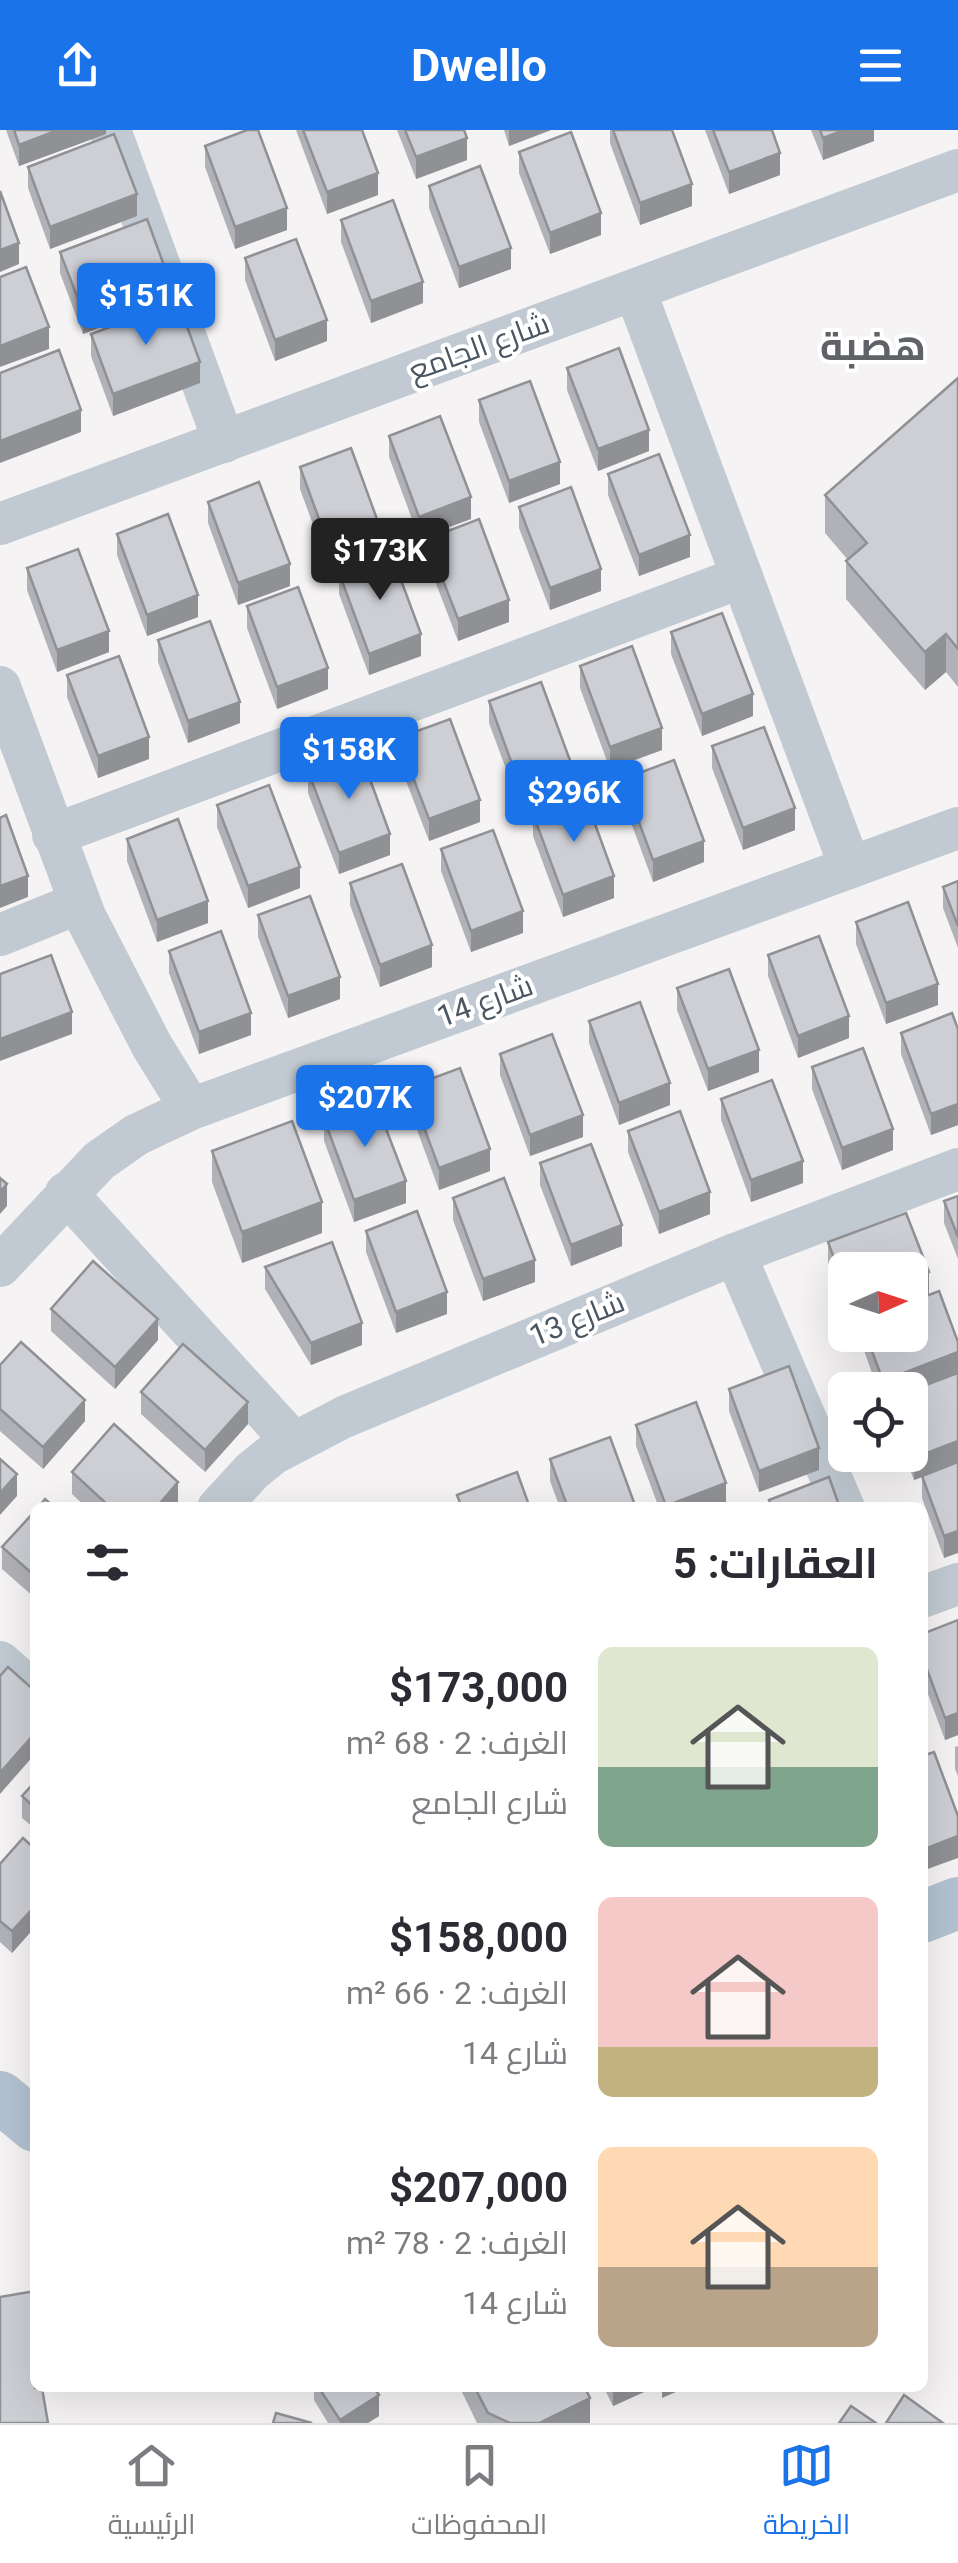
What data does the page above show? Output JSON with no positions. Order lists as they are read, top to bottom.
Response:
{
  "streets": {
    "street": ["شارع الجامع", "شارع 14", "شارع 13"]
  },
  "districts": ["هضبة"],
  "north": "right",
  "page": {
    "header": "Dwello",
    "price": [
      "$151K",
      "$173K",
      "$158K",
      "$296K",
      "$207K"
    ],
    "heading": "العقارات: 5",
    "list": [
      {
        "name": "$173,000",
        "note": "الغرف: 2 · 68 m² · شارع الجامع"
      },
      {
        "name": "$158,000",
        "note": "الغرف: 2 · 66 m² · شارع 14"
      },
      {
        "name": "$207,000",
        "note": "الغرف: 2 · 78 m² · شارع 14"
      }
    ],
    "tabs": ["الخريطة", "المحفوظات", "الرئيسية"]
  }
}
